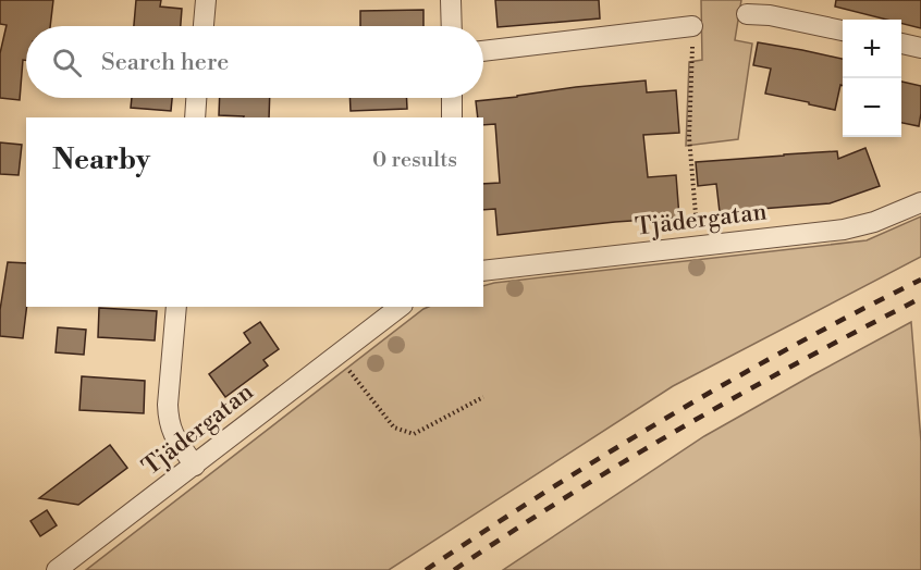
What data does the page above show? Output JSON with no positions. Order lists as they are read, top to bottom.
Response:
{
  "streets": {
    "street": ["Tjädergatan"]
  },
  "page": {
    "map_buttons": ["+", "−"],
    "search": "Search here",
    "heading": ["Nearby", "0 results"]
  }
}
